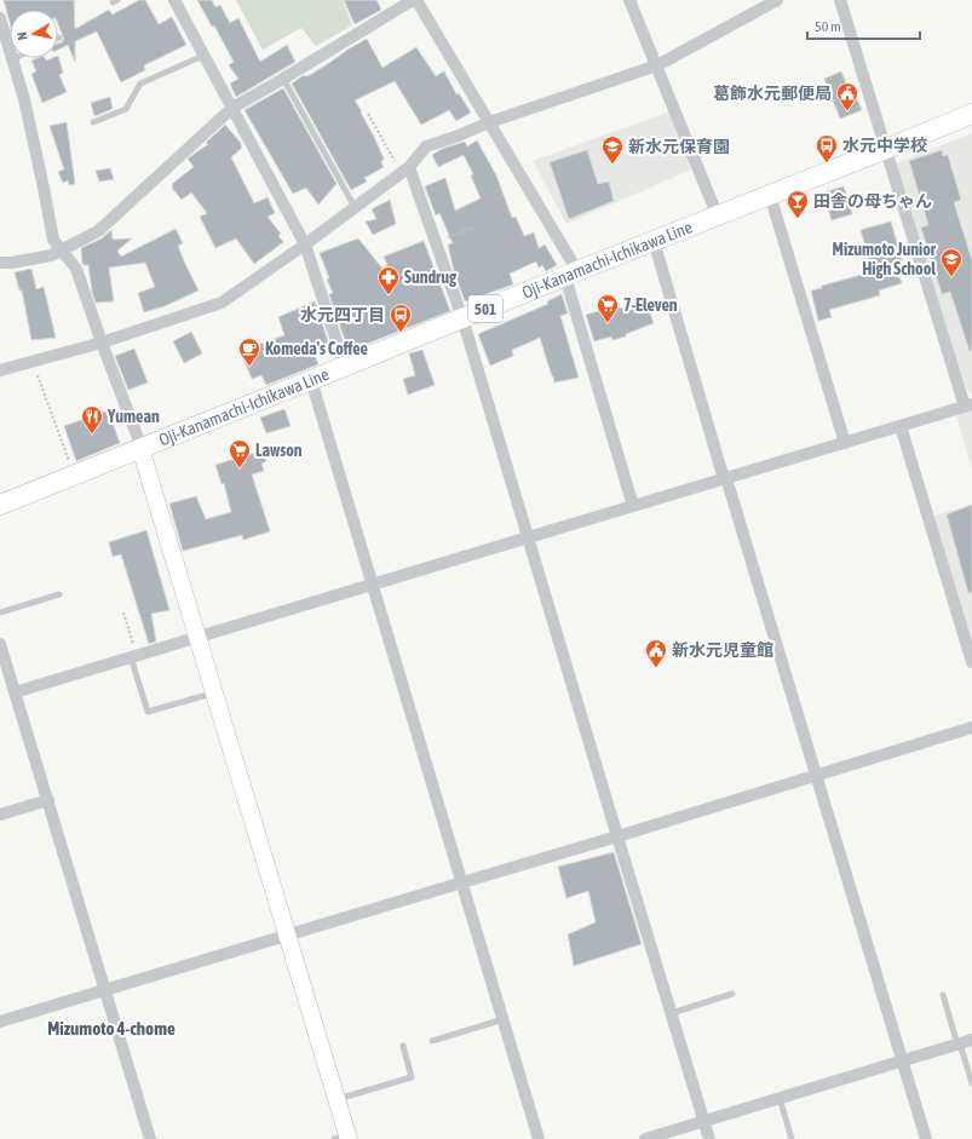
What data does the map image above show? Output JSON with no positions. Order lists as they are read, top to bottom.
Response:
{
  "streets": {
    "main road": ["Oji-Kanamachi-Ichikawa Line", "501"]
  },
  "districts": ["Mizumoto 4-chome"],
  "places": {
    "public building": ["葛飾水元郵便局", "新水元児童館"],
    "bus stop": ["水元中学校", "水元四丁目"],
    "school or university": ["新水元保育園", "Mizumoto Junior High School"],
    "bar": ["田舎の母ちゃん"],
    "pharmacy": ["Sundrug"],
    "supermarket": ["7-Eleven", "Lawson"],
    "cafe": ["Komeda's Coffee"],
    "restaurant": ["Yumean"]
  },
  "scale_bar": "50 m",
  "north": "left"
}
